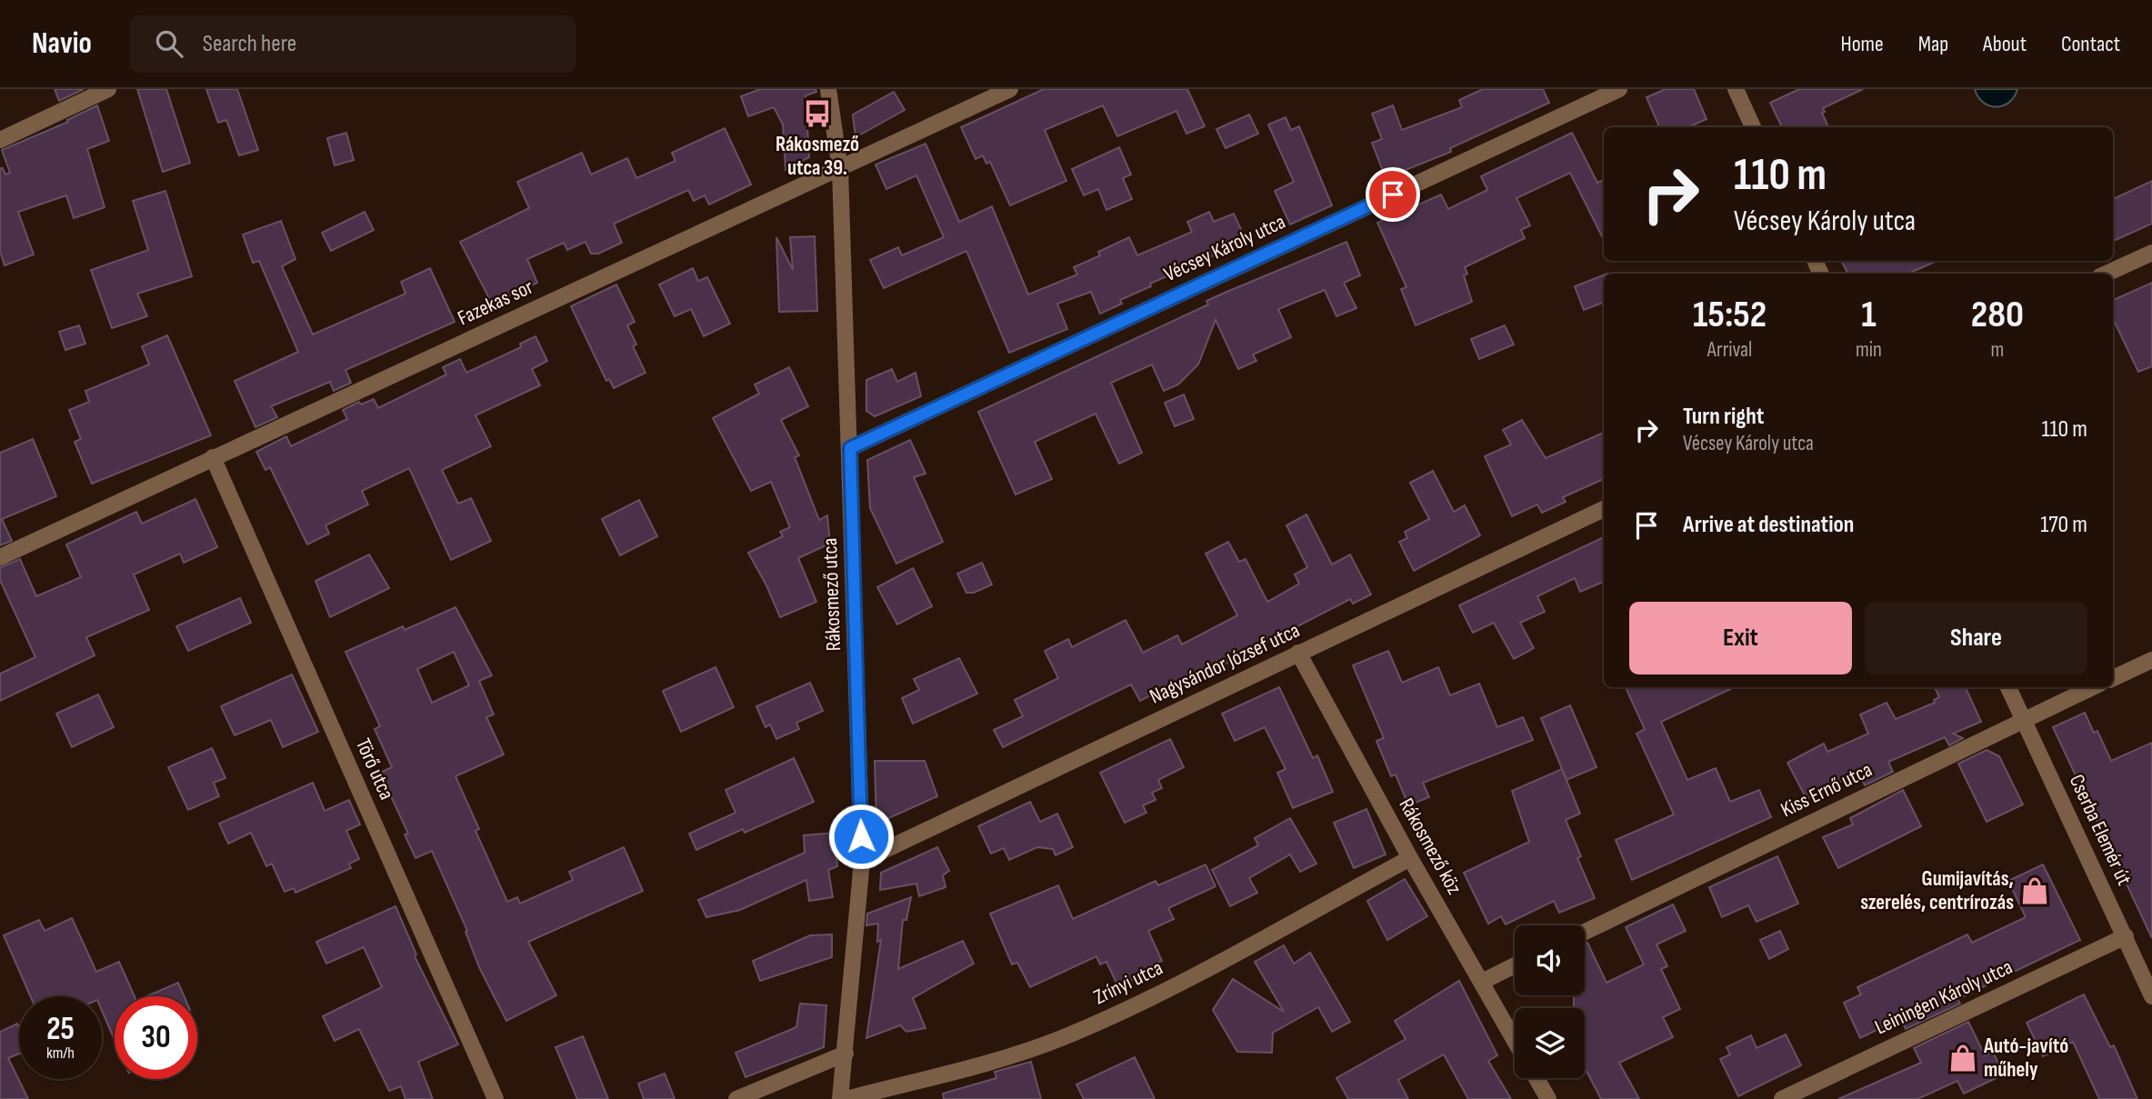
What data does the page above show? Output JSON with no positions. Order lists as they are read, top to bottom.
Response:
{
  "streets": {
    "street": [
      "Vécsey Károly utca",
      "Fazekas sor",
      "Rákosmező utca",
      "Nagysándor József utca",
      "Törő utca",
      "Kiss Ernő utca",
      "Cserba Elemér út",
      "Rákosmező köz",
      "Zrínyi utca",
      "Leiningen Károly utca"
    ]
  },
  "crossings": [
    ["Vécsey Károly utca", "Rákosmező utca"],
    ["Fazekas sor", "Rákosmező utca"],
    ["Fazekas sor", "Törő utca"],
    ["Rákosmező utca", "Nagysándor József utca"],
    ["Nagysándor József utca", "Rákosmező köz"],
    ["Kiss Ernő utca", "Cserba Elemér út"],
    ["Cserba Elemér út", "Leiningen Károly utca"],
    ["Rákosmező köz", "Zrínyi utca"]
  ],
  "places": {
    "bus stop": ["Rákosmező utca 39."],
    "shop": ["Gumijavítás, szerelés, centrírozás", "Autó-javító műhely"]
  },
  "page": {
    "header": "Navio",
    "search": "Search here",
    "nav": [
      "Home",
      "Map",
      "About",
      "Contact"
    ],
    "turn": ["110 m", "Vécsey Károly utca"],
    "eta": [
      "15:52",
      "Arrival",
      "1",
      "min",
      "280",
      "m"
    ],
    "list": [
      {
        "name": "Turn right",
        "note": "Vécsey Károly utca",
        "value": "110 m"
      },
      {
        "name": "Arrive at destination",
        "value": "170 m"
      }
    ],
    "buttons": ["Exit", "Share"],
    "speed": "25 km/h",
    "limit": "30"
  }
}
